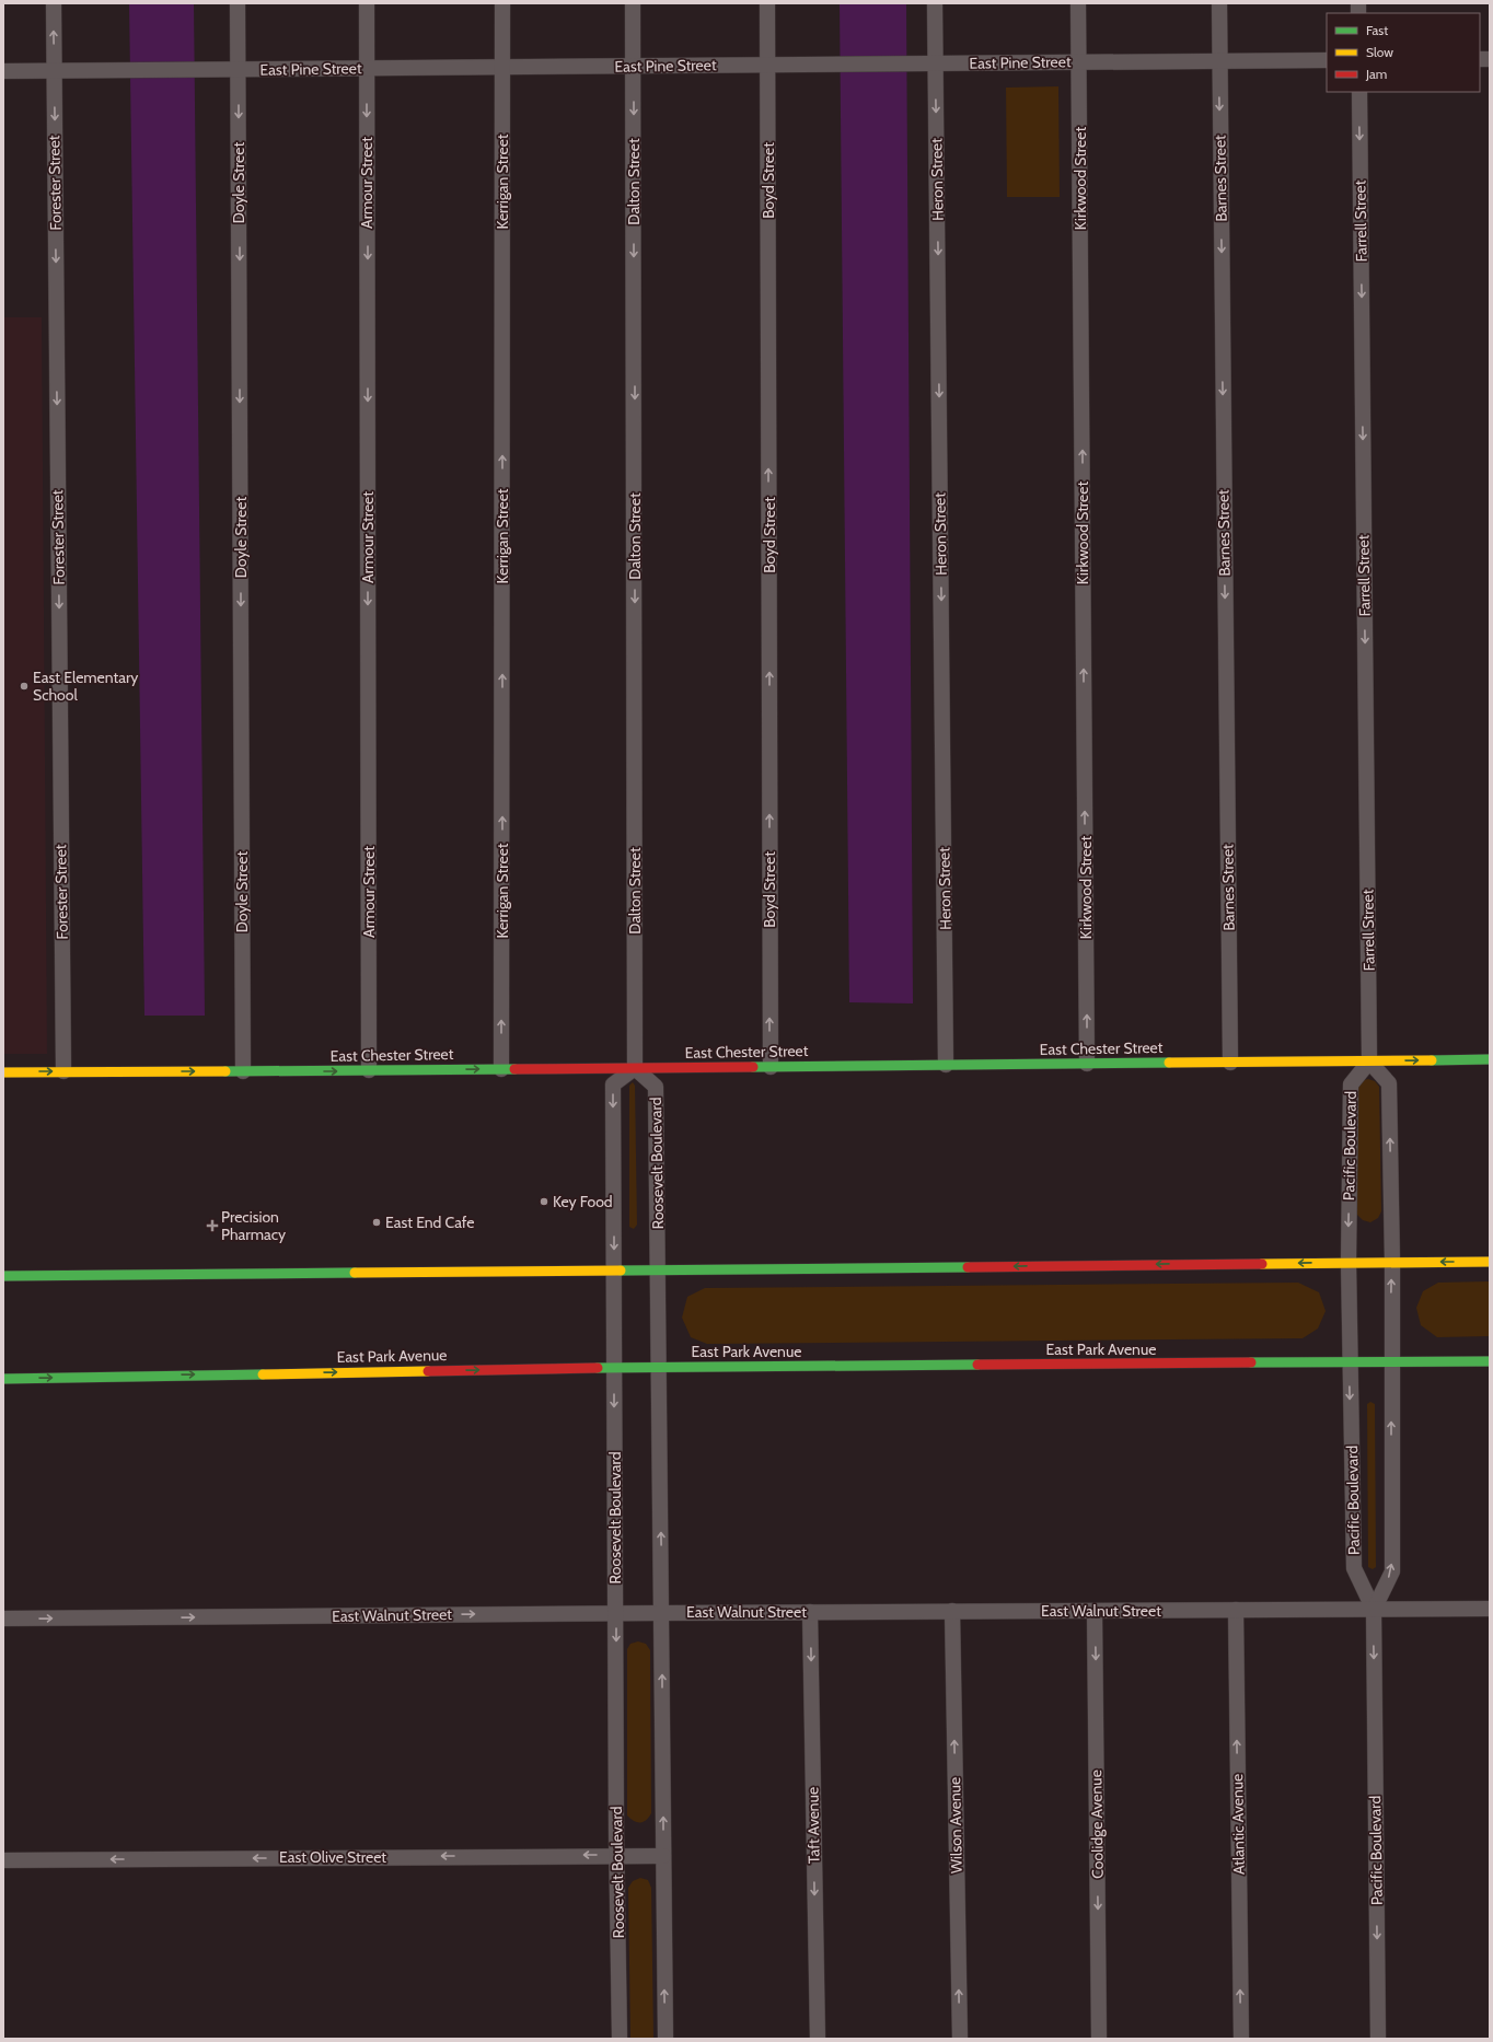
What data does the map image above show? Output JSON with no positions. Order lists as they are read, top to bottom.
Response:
{
  "streets": {
    "main road": ["East Chester Street", "East Park Avenue"],
    "street": [
      "East Pine Street",
      "Kirkwood Street",
      "Barnes Street",
      "Heron Street",
      "Boyd Street",
      "Kerrigan Street",
      "Dalton Street",
      "Forester Street",
      "Doyle Street",
      "Armour Street",
      "Farrell Street",
      "Pacific Boulevard",
      "Roosevelt Boulevard",
      "East Walnut Street",
      "Coolidge Avenue",
      "Atlantic Avenue",
      "Taft Avenue",
      "Wilson Avenue",
      "East Olive Street"
    ]
  },
  "crossings": [
    ["East Pine Street", "Kirkwood Street"],
    ["East Pine Street", "Barnes Street"],
    ["East Pine Street", "Heron Street"],
    ["East Pine Street", "Boyd Street"],
    ["East Pine Street", "Kerrigan Street"],
    ["East Pine Street", "Dalton Street"],
    ["East Pine Street", "Forester Street"],
    ["East Pine Street", "Doyle Street"],
    ["East Pine Street", "Armour Street"],
    ["Kirkwood Street", "East Chester Street"],
    ["Barnes Street", "East Chester Street"],
    ["Heron Street", "East Chester Street"],
    ["Boyd Street", "East Chester Street"],
    ["Kerrigan Street", "East Chester Street"],
    ["Dalton Street", "East Chester Street"],
    ["Dalton Street", "Roosevelt Boulevard"],
    ["Forester Street", "East Chester Street"],
    ["Doyle Street", "East Chester Street"],
    ["Armour Street", "East Chester Street"],
    ["Farrell Street", "East Chester Street"],
    ["Farrell Street", "Pacific Boulevard"],
    ["East Chester Street", "Pacific Boulevard"],
    ["East Chester Street", "Roosevelt Boulevard"],
    ["Pacific Boulevard", "East Park Avenue"],
    ["Pacific Boulevard", "East Walnut Street"],
    ["Roosevelt Boulevard", "East Park Avenue"],
    ["Roosevelt Boulevard", "East Walnut Street"],
    ["Roosevelt Boulevard", "East Olive Street"],
    ["East Walnut Street", "Coolidge Avenue"],
    ["East Walnut Street", "Atlantic Avenue"],
    ["East Walnut Street", "Taft Avenue"],
    ["East Walnut Street", "Wilson Avenue"]
  ],
  "one_way": [
    "Kirkwood Street",
    "Barnes Street",
    "Heron Street",
    "Boyd Street",
    "Kerrigan Street",
    "Dalton Street",
    "Forester Street",
    "Doyle Street",
    "Armour Street",
    "Farrell Street",
    "East Chester Street",
    "East Park Avenue",
    "East Walnut Street",
    "Coolidge Avenue",
    "Atlantic Avenue",
    "Taft Avenue",
    "Wilson Avenue",
    "East Olive Street"
  ],
  "places": {
    "other": ["East Elementary School", "Key Food", "East End Cafe"],
    "health": ["Precision Pharmacy"]
  },
  "legend": ["Fast", "Slow", "Jam"]
}
